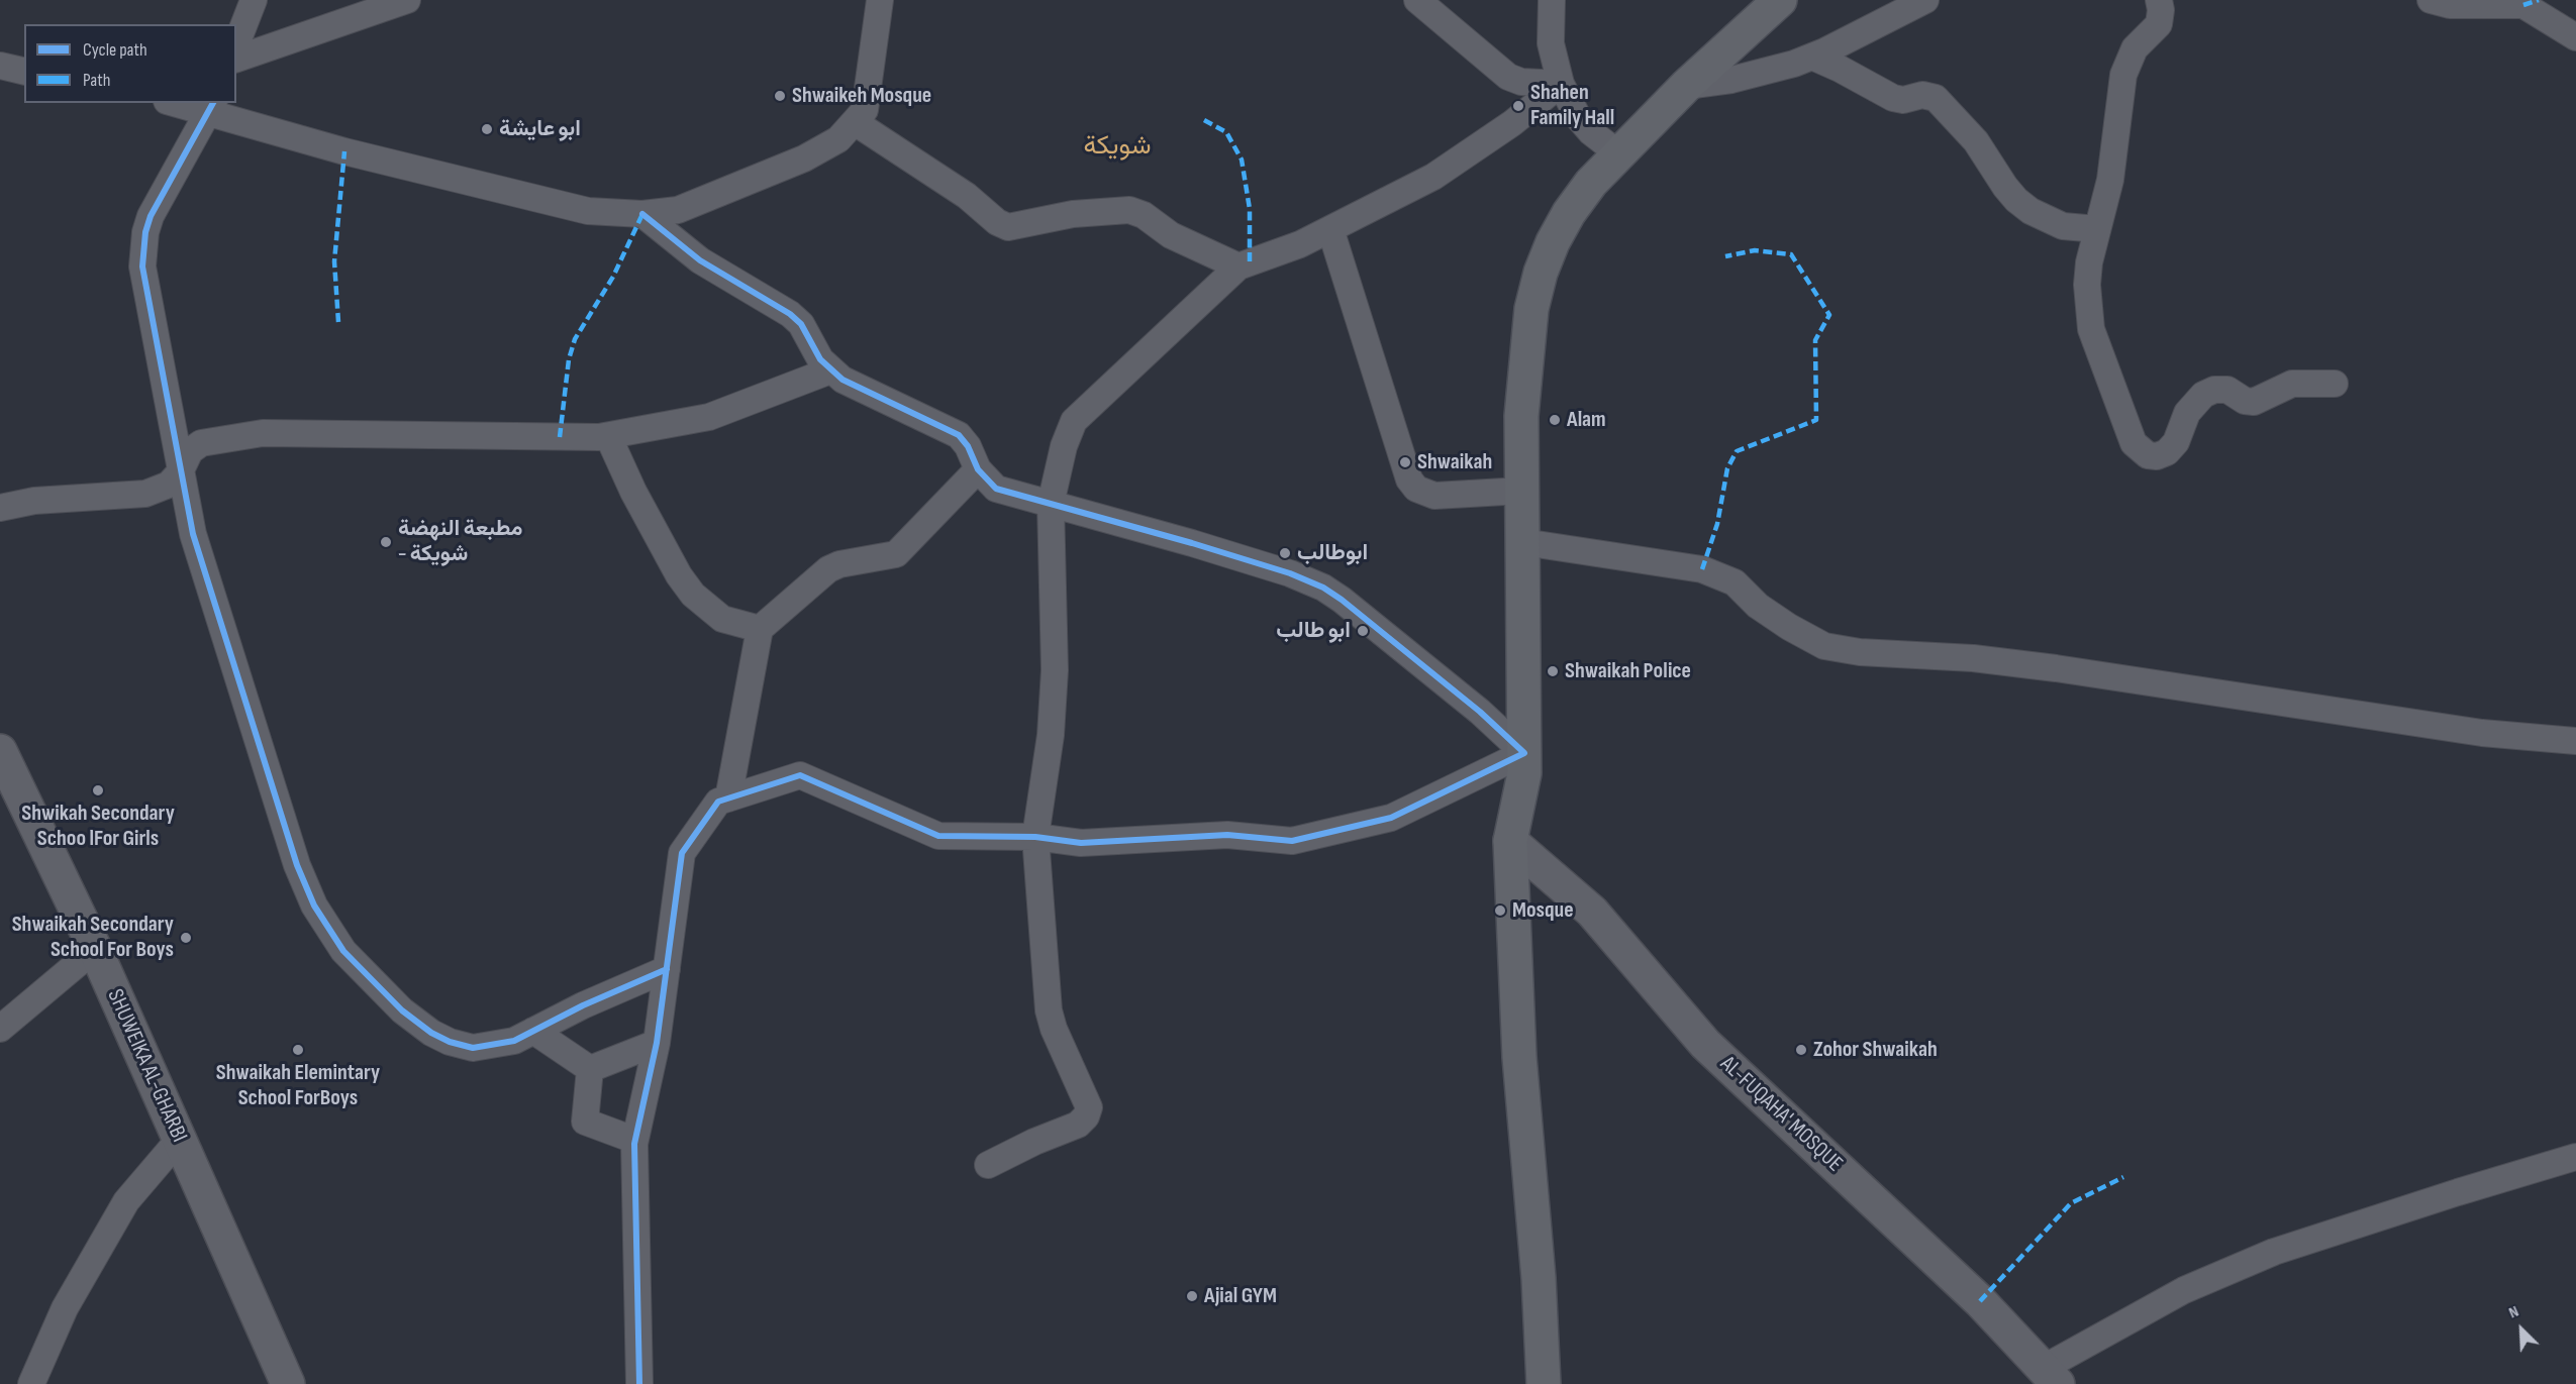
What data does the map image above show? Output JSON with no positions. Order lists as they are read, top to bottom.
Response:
{
  "streets": {
    "street": ["SHUWEIKA AL-GHARBI", "AL-FUQAHA' MOSQUE"]
  },
  "districts": ["شويكة"],
  "places": [
    "Shwaikeh Mosque",
    "Shahen Family Hall",
    "ابو عايشة",
    "Alam",
    "Shwaikah",
    "مطبعة النهضة - شويكة",
    "ابوطالب",
    "ابو طالب",
    "Shwaikah Police",
    "Shwikah Secondary Schoo lFor Girls",
    "Mosque",
    "Shwaikah Secondary School For Boys",
    "Shwaikah Elemintary School ForBoys",
    "Zohor Shwaikah",
    "Ajial GYM"
  ],
  "legend": ["Cycle path", "Path"],
  "north": "top left"
}
